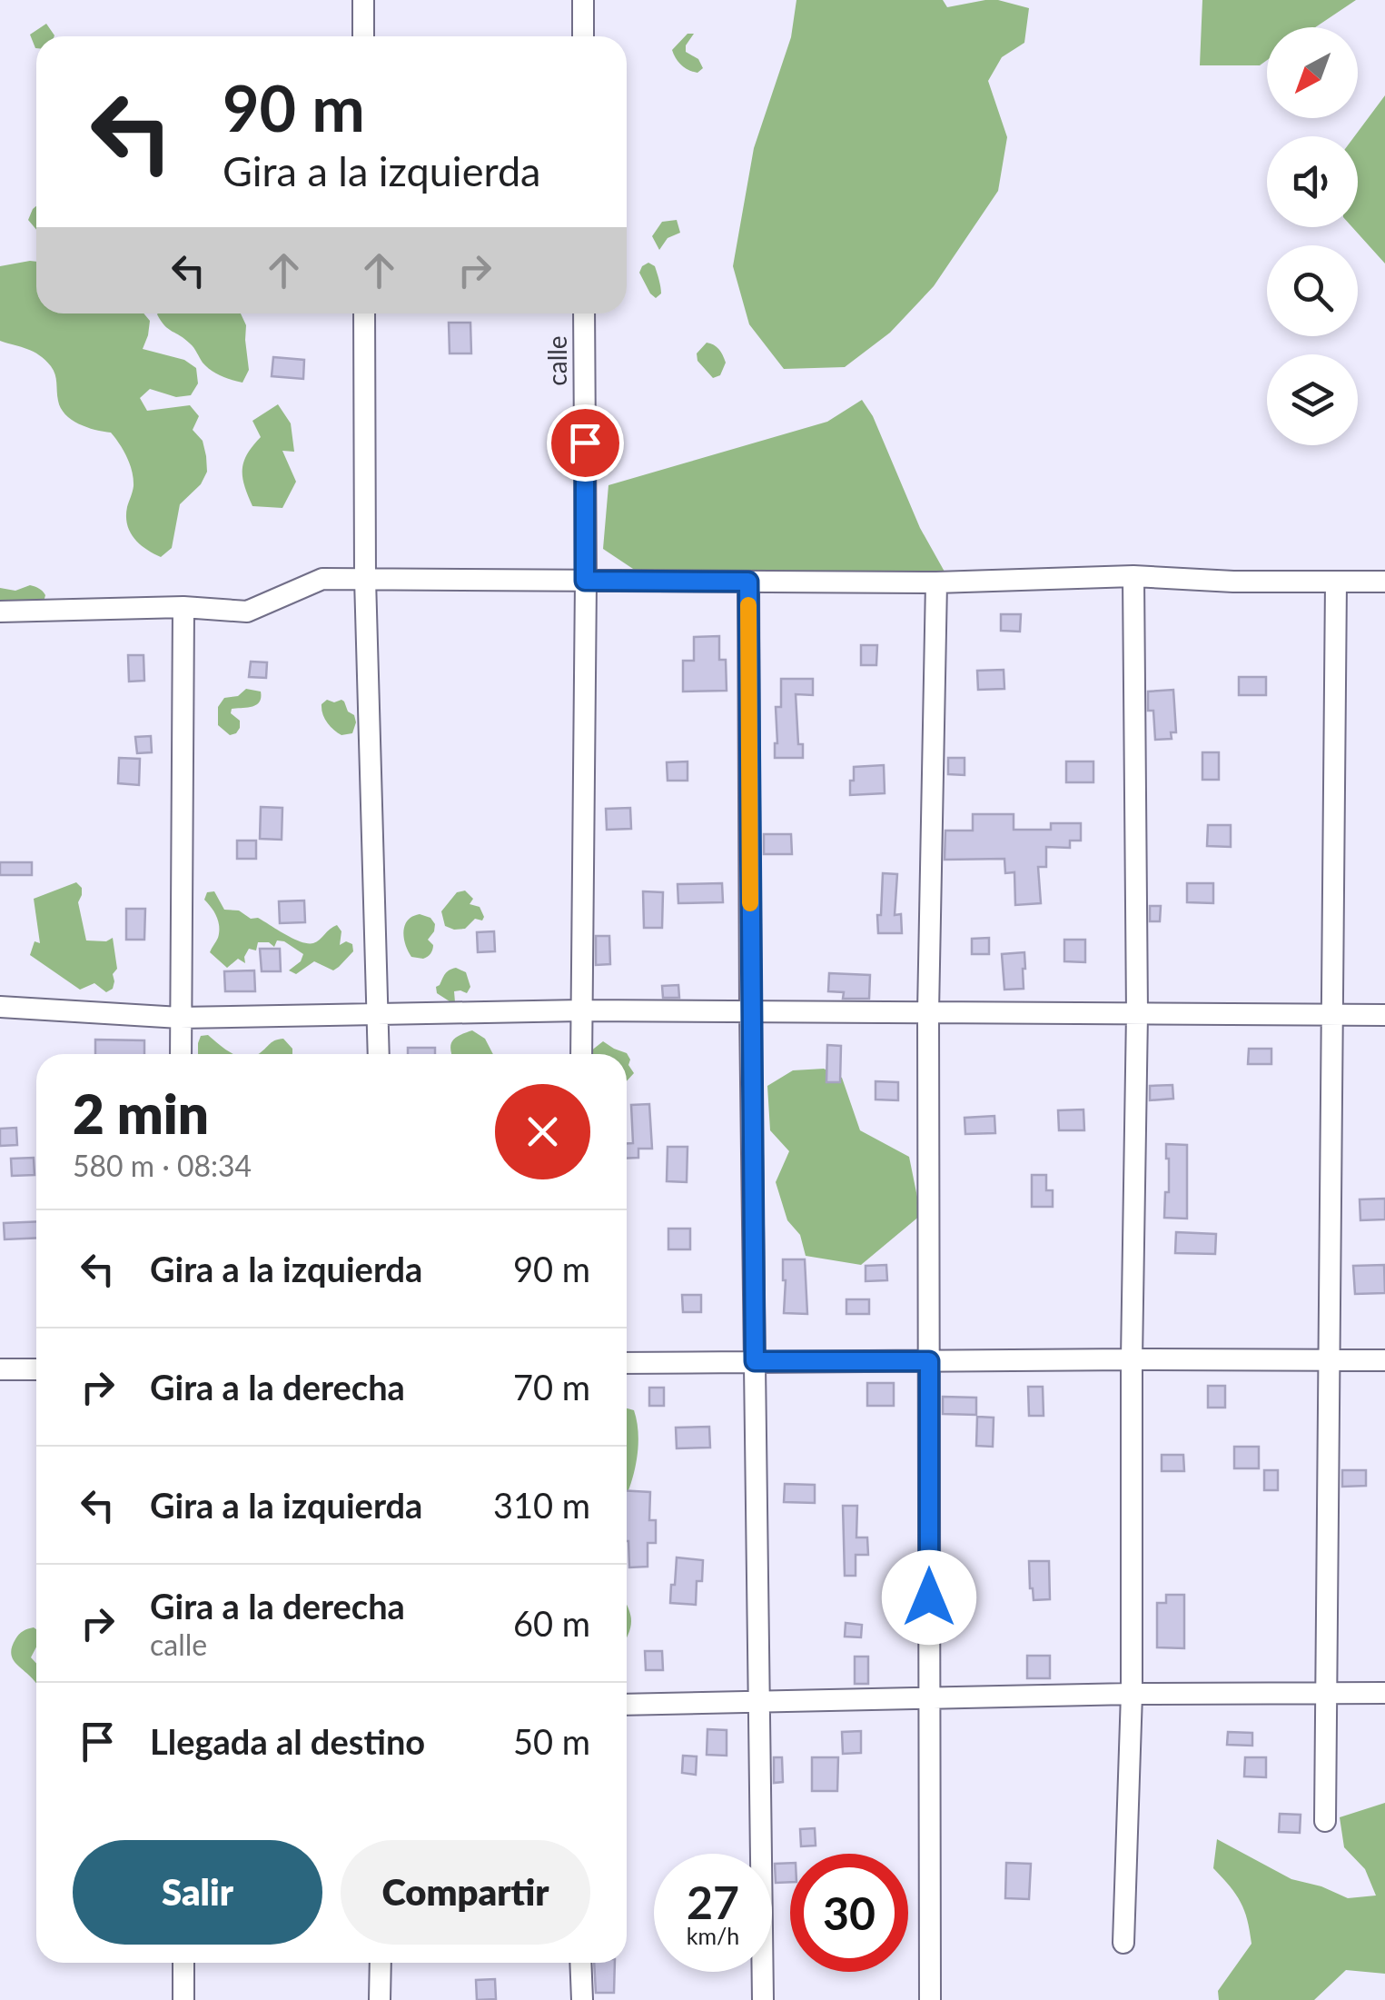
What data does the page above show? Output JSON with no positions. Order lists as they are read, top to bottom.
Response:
{
  "streets": {
    "street": ["calle"]
  },
  "north": "bottom left",
  "page": {
    "turn": ["90 m", "Gira a la izquierda"],
    "heading": ["2 min", "580 m · 08:34"],
    "list": [
      {
        "name": "Gira a la izquierda",
        "value": "90 m"
      },
      {
        "name": "Gira a la derecha",
        "value": "70 m"
      },
      {
        "name": "Gira a la izquierda",
        "value": "310 m"
      },
      {
        "name": "Gira a la derecha",
        "note": "calle",
        "value": "60 m"
      },
      {
        "name": "Llegada al destino",
        "value": "50 m"
      }
    ],
    "buttons": ["Salir", "Compartir"],
    "speed": "27 km/h",
    "limit": "30"
  }
}
